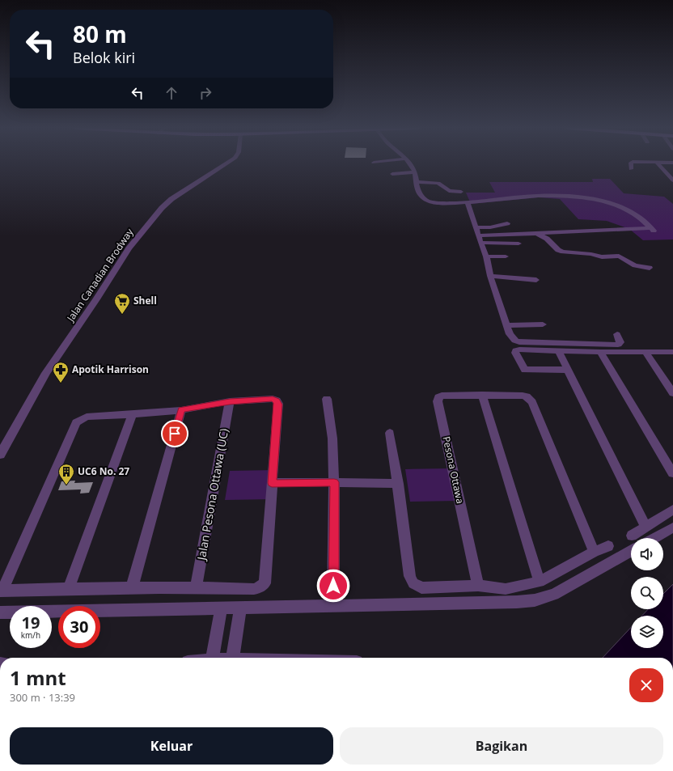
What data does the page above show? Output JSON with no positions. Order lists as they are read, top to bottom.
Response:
{
  "streets": {
    "street": ["Jalan Canadian Brodway", "Pesona Ottawa", "Jalan Pesona Ottawa (UC)"]
  },
  "places": {
    "supermarket": ["Shell"],
    "pharmacy": ["Apotik Harrison"],
    "building": ["UC6 No. 27"]
  },
  "page": {
    "turn": ["80 m", "Belok kiri"],
    "speed": "19 km/h",
    "limit": "30",
    "heading": ["1 mnt", "300 m · 13:39"],
    "buttons": ["Keluar", "Bagikan"]
  }
}
